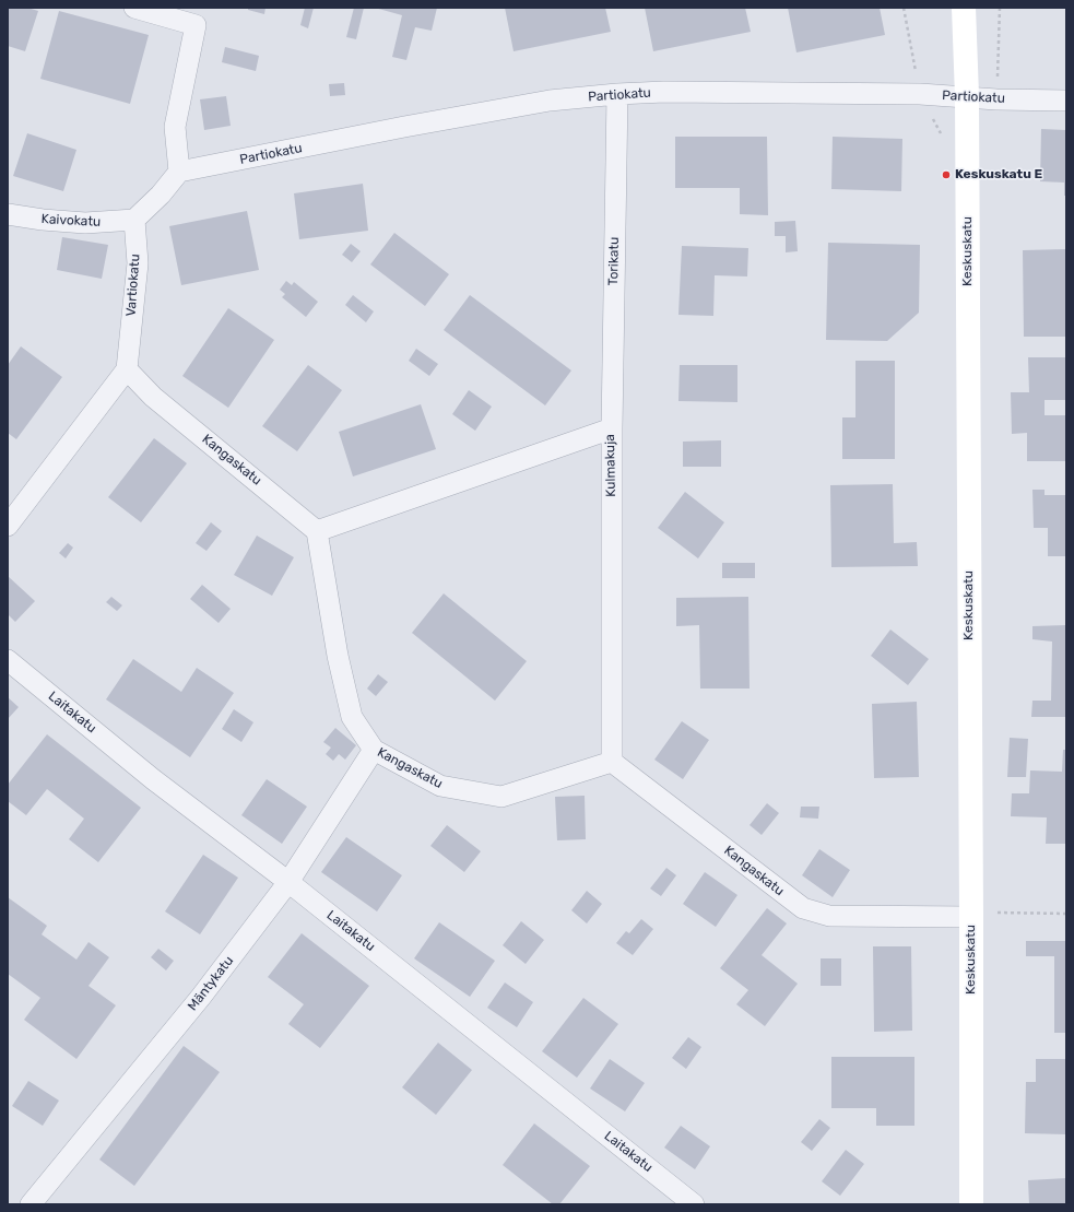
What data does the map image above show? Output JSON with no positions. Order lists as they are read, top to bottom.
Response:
{
  "streets": {
    "street": [
      "Partiokatu",
      "Kaivokatu",
      "Keskuskatu",
      "Torikatu",
      "Vartiokatu",
      "Kangaskatu",
      "Kulmakuja",
      "Laitakatu",
      "Mäntykatu"
    ]
  },
  "crossings": [
    ["Partiokatu", "Keskuskatu"],
    ["Partiokatu", "Torikatu"],
    ["Kaivokatu", "Vartiokatu"],
    ["Keskuskatu", "Kangaskatu"],
    ["Torikatu", "Kulmakuja"],
    ["Vartiokatu", "Kangaskatu"],
    ["Kangaskatu", "Kulmakuja"],
    ["Kangaskatu", "Mäntykatu"],
    ["Laitakatu", "Mäntykatu"]
  ],
  "places": ["Keskuskatu E"]
}
